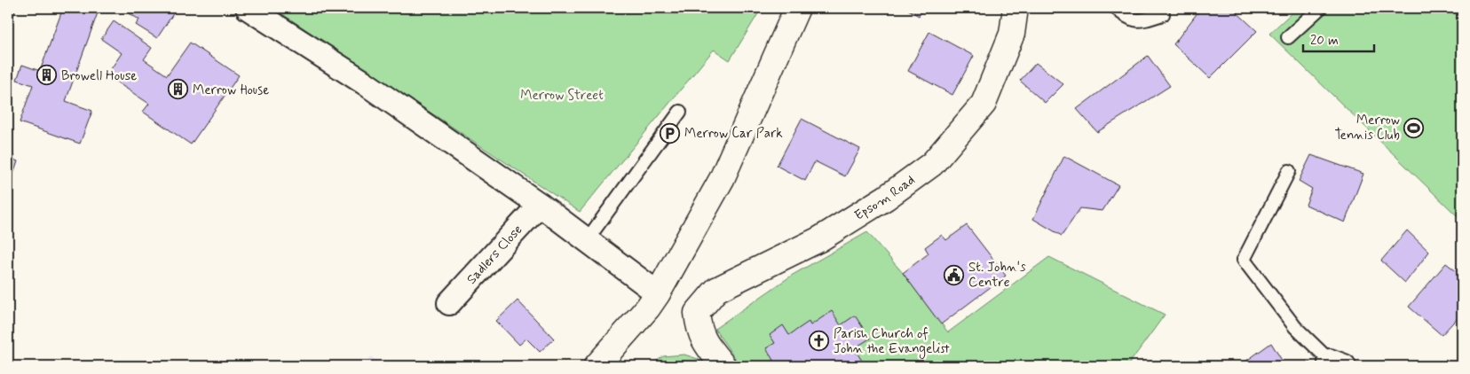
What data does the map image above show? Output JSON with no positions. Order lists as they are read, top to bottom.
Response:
{
  "streets": {
    "street": ["Epsom Road", "Sadlers Close"]
  },
  "parks": ["Merrow Street"],
  "places": {
    "building": ["Browell House", "Merrow House"],
    "sports": ["Merrow Tennis Club"],
    "parking": ["Merrow Car Park"],
    "public building": ["St. John's Centre"],
    "church": ["Parish Church of John the Evangelist"]
  },
  "scale_bar": "20 m"
}
